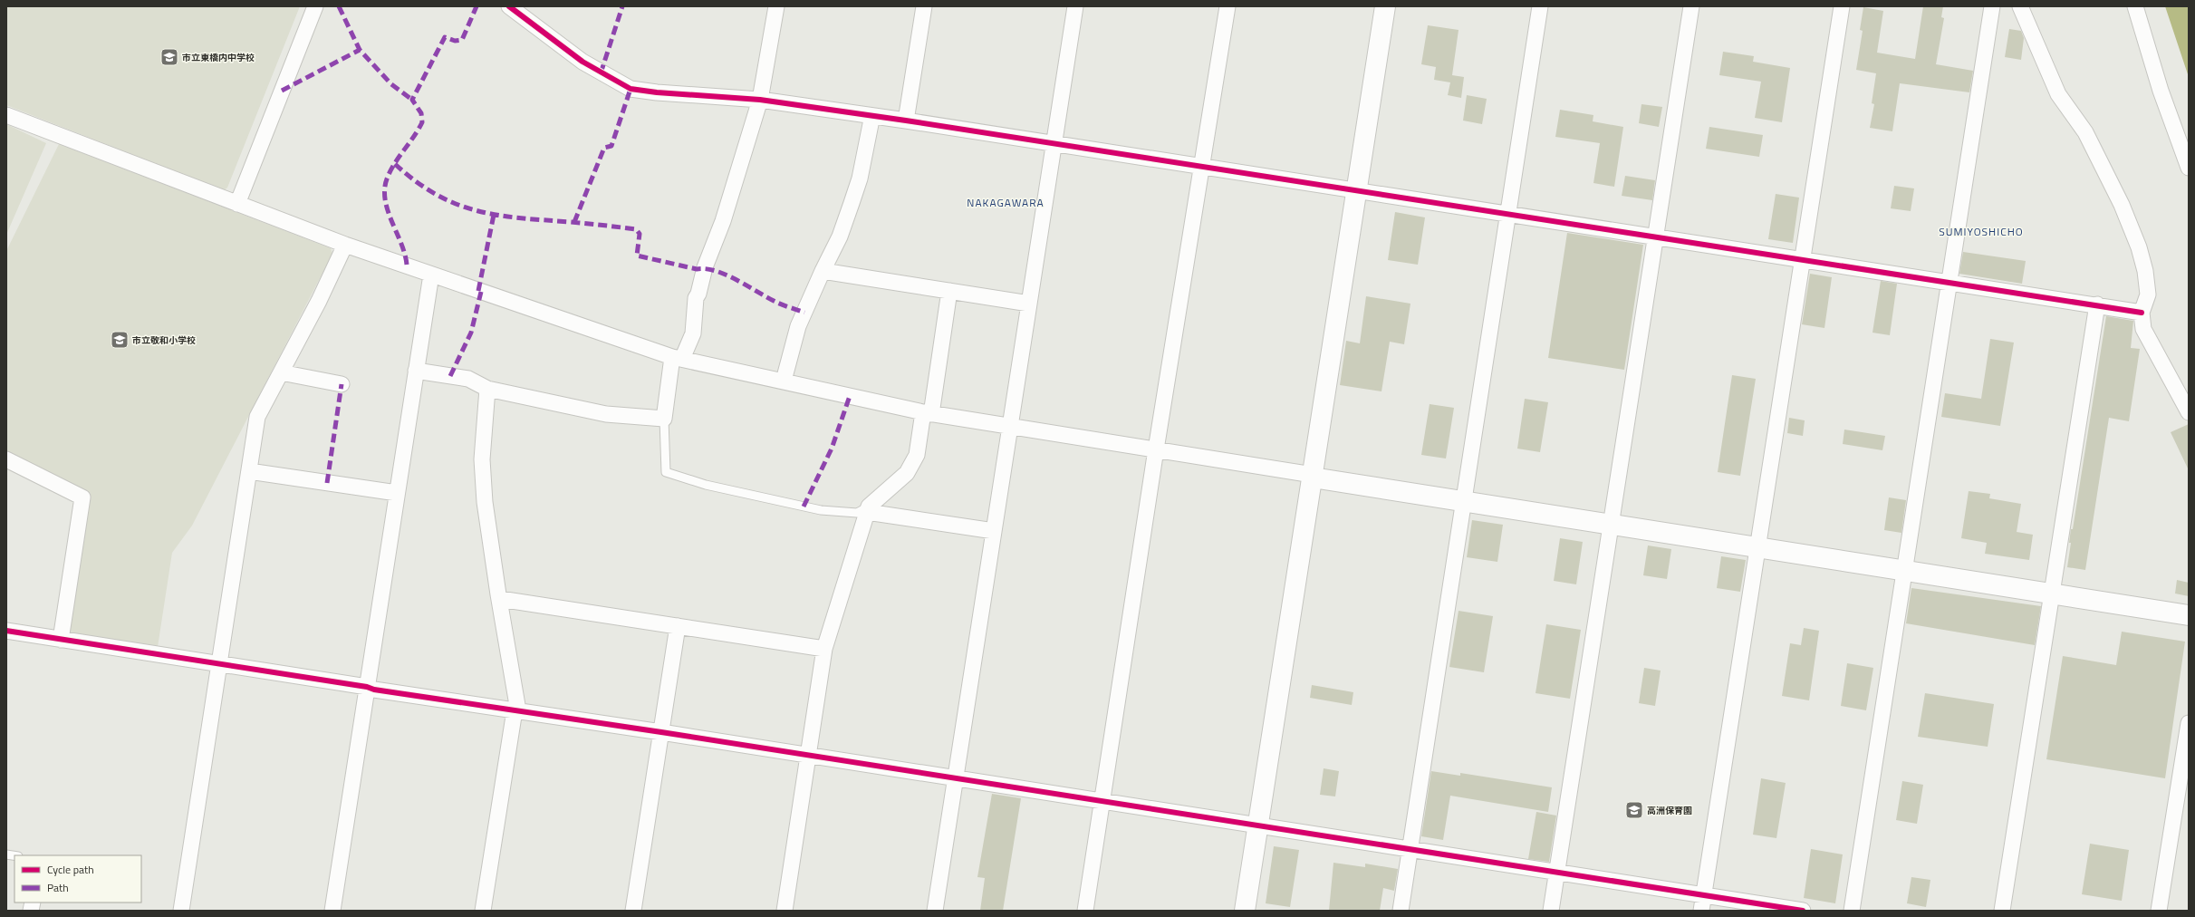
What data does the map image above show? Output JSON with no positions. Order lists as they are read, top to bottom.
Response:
{
  "districts": ["NAKAGAWARA", "SUMIYOSHICHO"],
  "places": {
    "school or university": ["市立東橋内中学校", "市立敬和小学校", "高洲保育園"]
  },
  "legend": ["Cycle path", "Path"]
}
